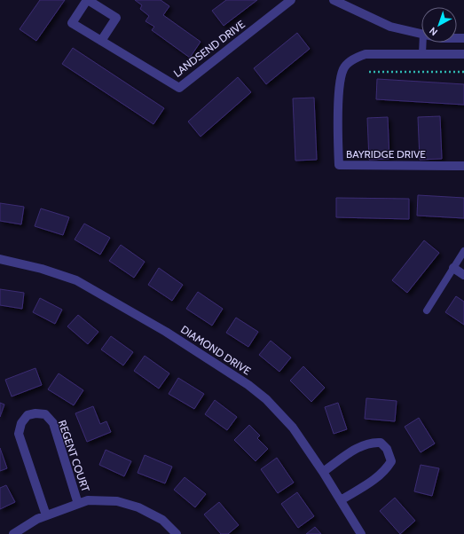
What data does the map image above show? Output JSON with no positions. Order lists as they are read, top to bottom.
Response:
{
  "streets": {
    "street": [
      "LANDSEND DRIVE",
      "BAYRIDGE DRIVE",
      "DIAMOND DRIVE",
      "REGENT COURT"
    ]
  },
  "north": "bottom left"
}
